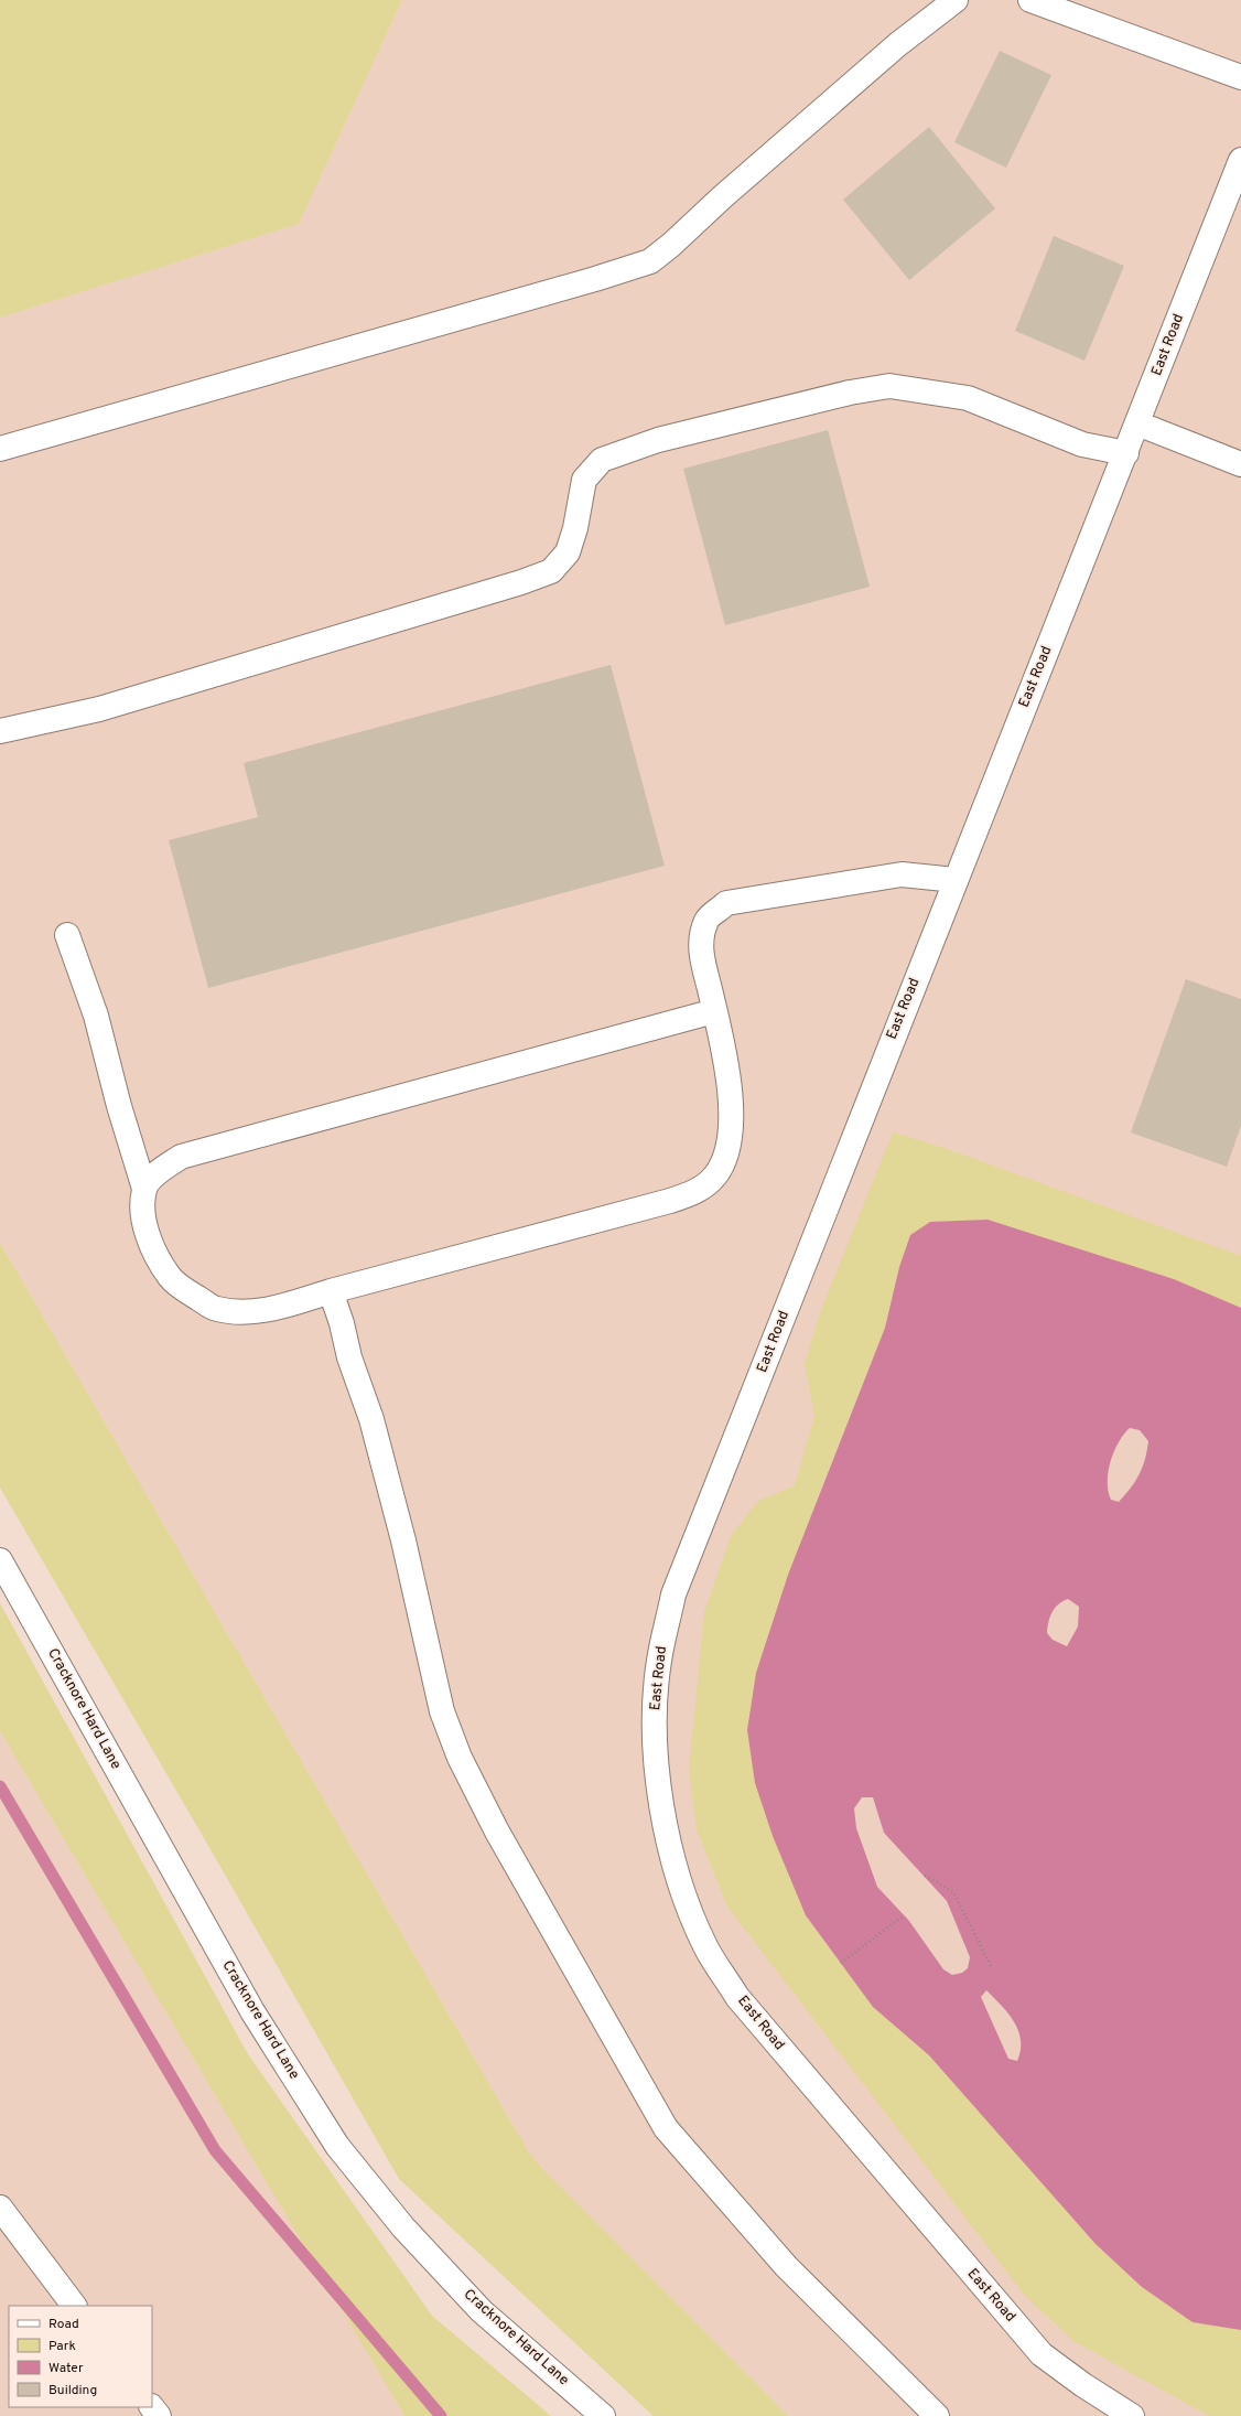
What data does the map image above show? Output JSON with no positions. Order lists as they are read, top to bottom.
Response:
{
  "streets": {
    "lane": ["East Road", "Cracknore Hard Lane"]
  },
  "legend": [
    "Road",
    "Park",
    "Water",
    "Building"
  ]
}
